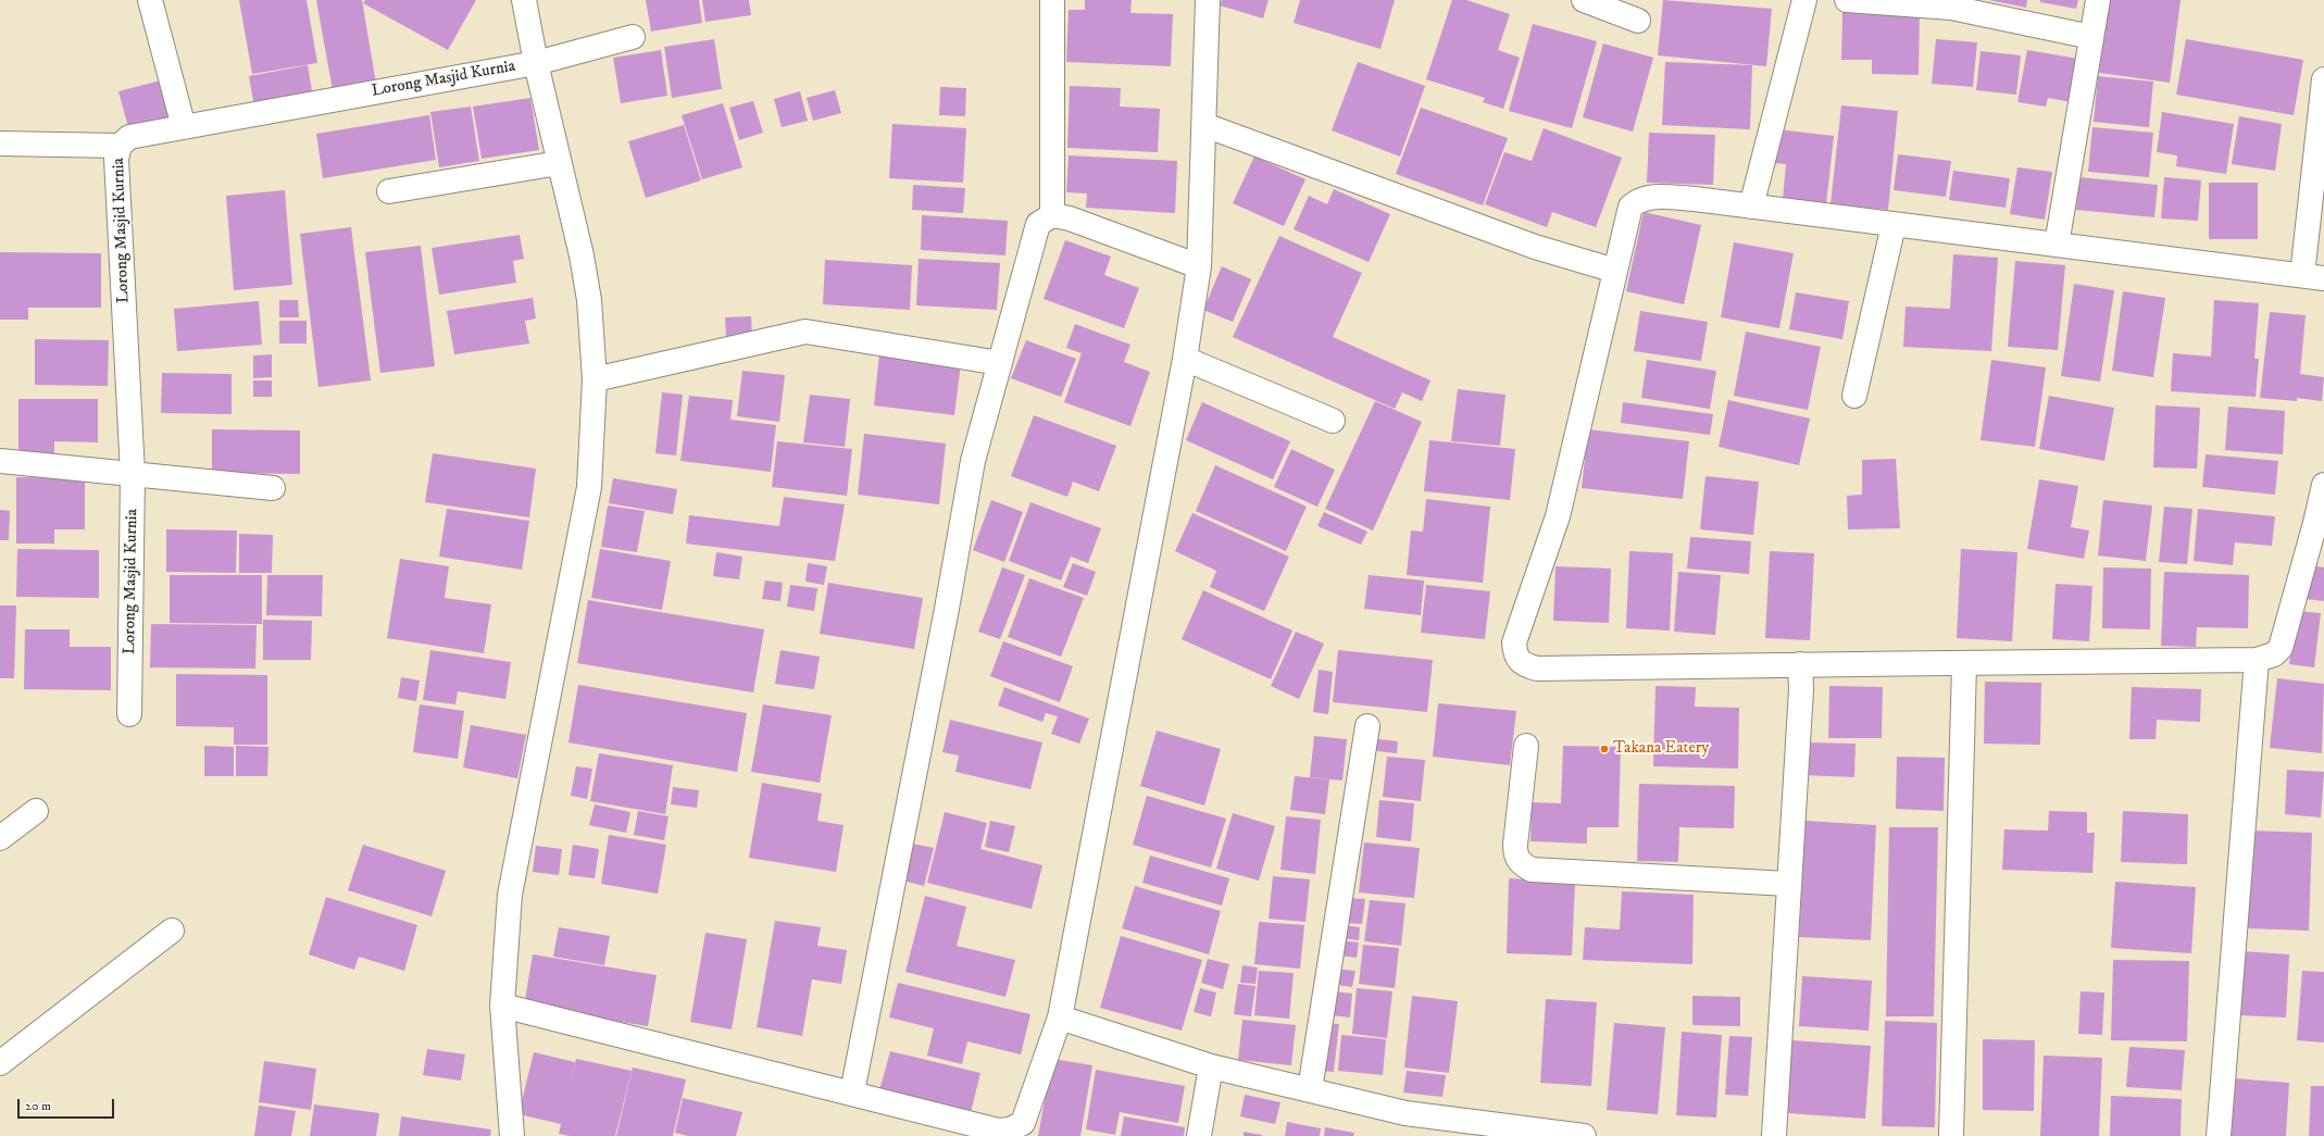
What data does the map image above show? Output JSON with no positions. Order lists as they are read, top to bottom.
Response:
{
  "streets": {
    "street": ["Lorong Masjid Kurnia"]
  },
  "places": ["Takana Eatery"],
  "scale_bar": "20 m"
}
